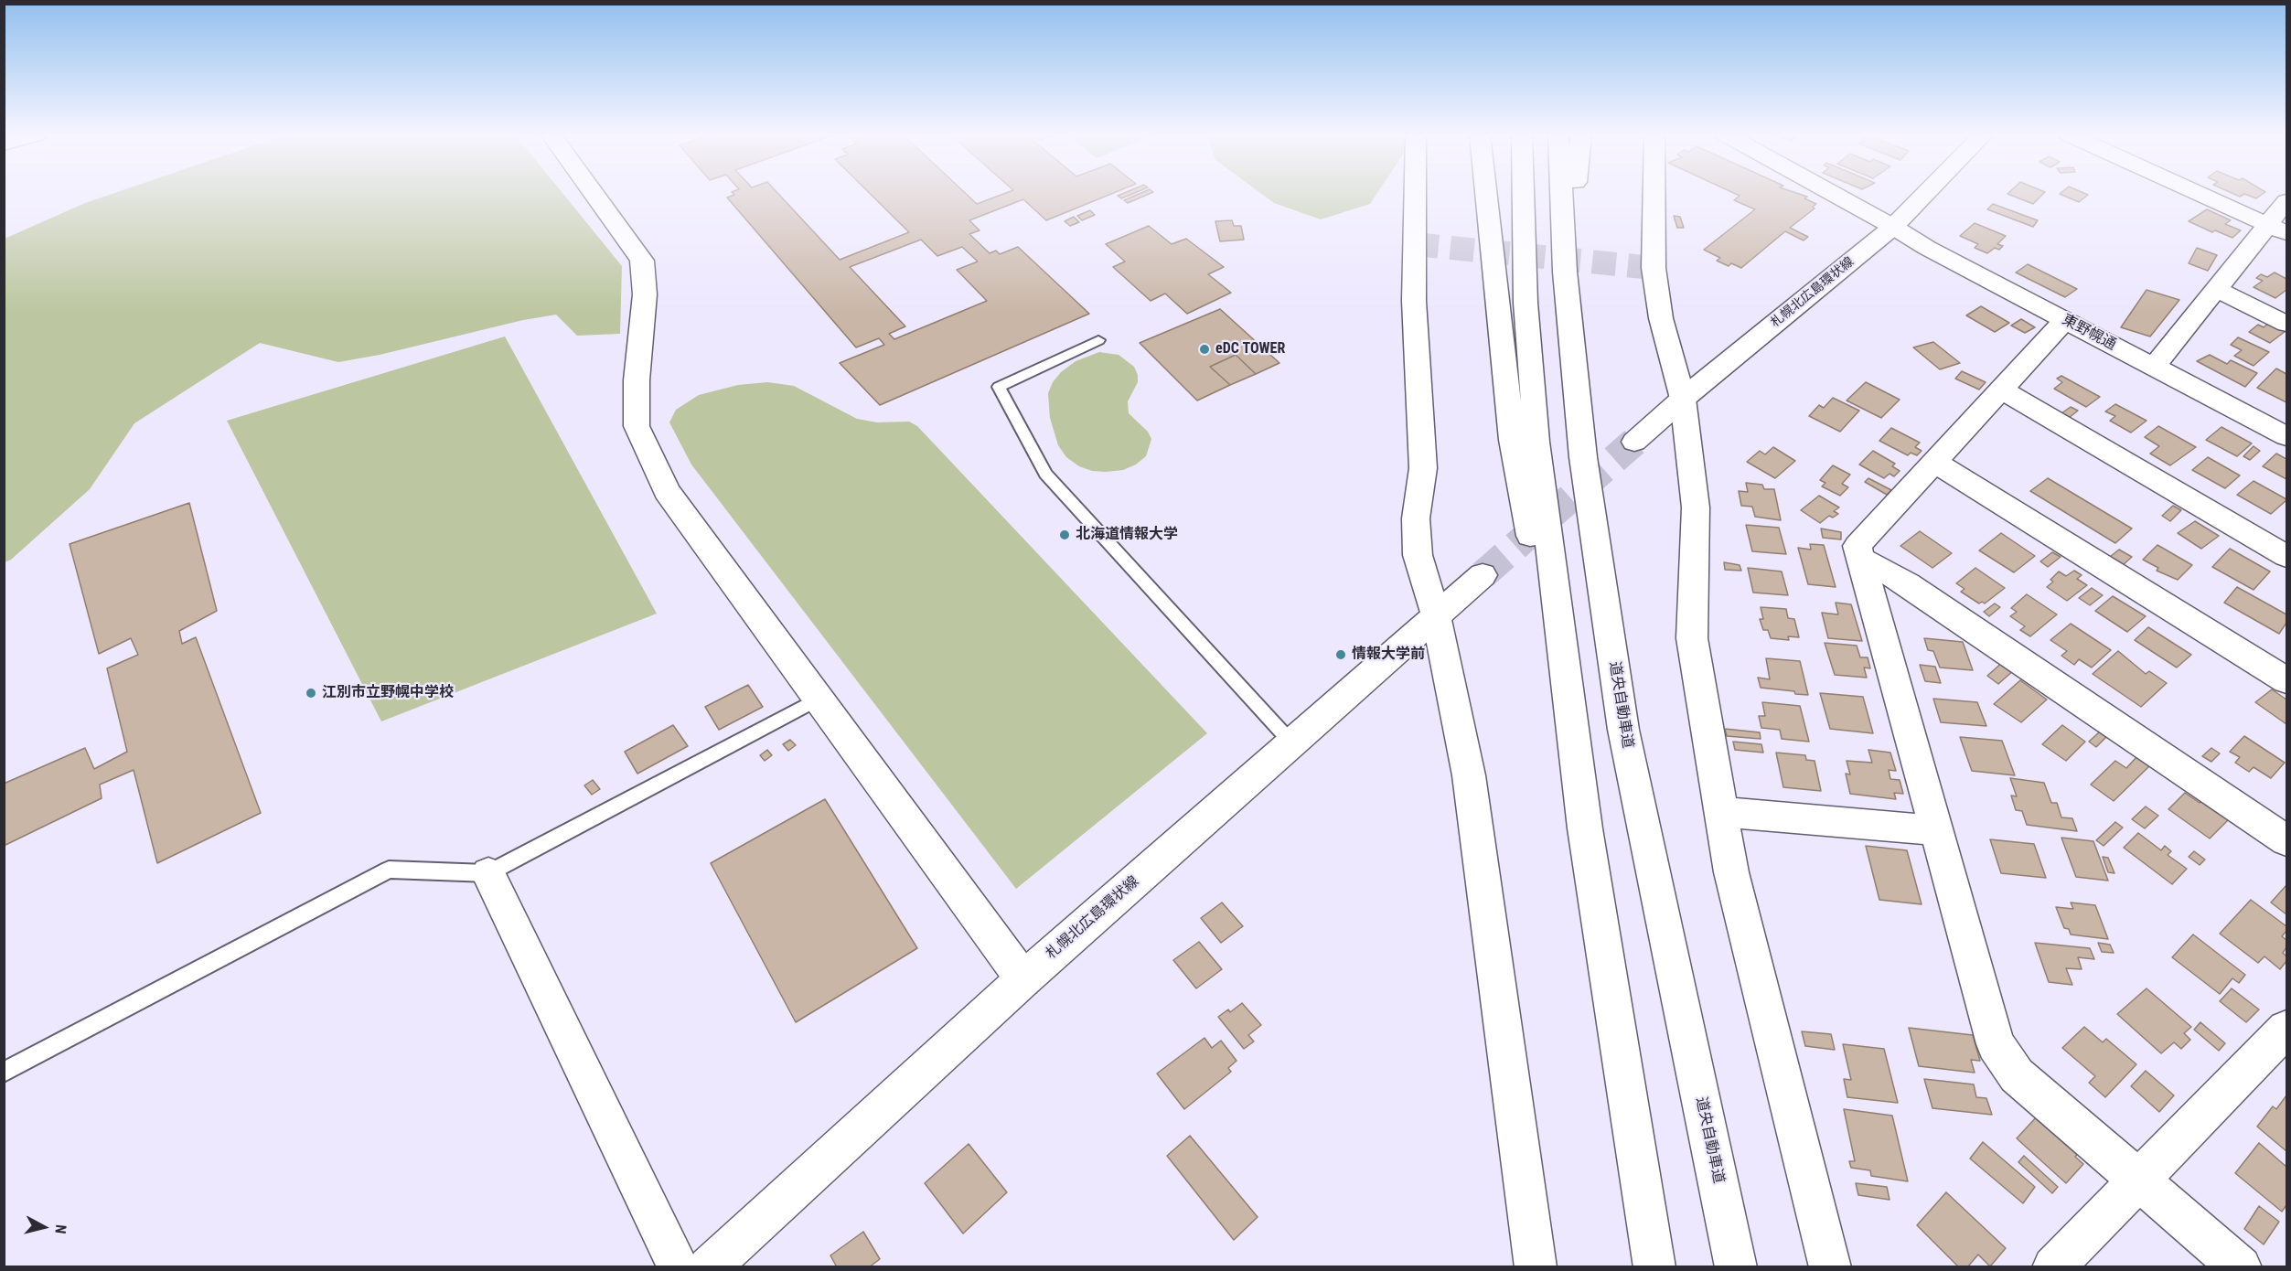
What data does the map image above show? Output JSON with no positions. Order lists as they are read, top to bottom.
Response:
{
  "streets": {
    "main road": ["札幌北広島環状線", "東野幌通", "道央自動車道"]
  },
  "crossings": [
    ["札幌北広島環状線", "東野幌通"]
  ],
  "places": [
    "eDC TOWER",
    "北海道情報大学",
    "情報大学前",
    "江別市立野幌中学校"
  ],
  "north": "right"
}
